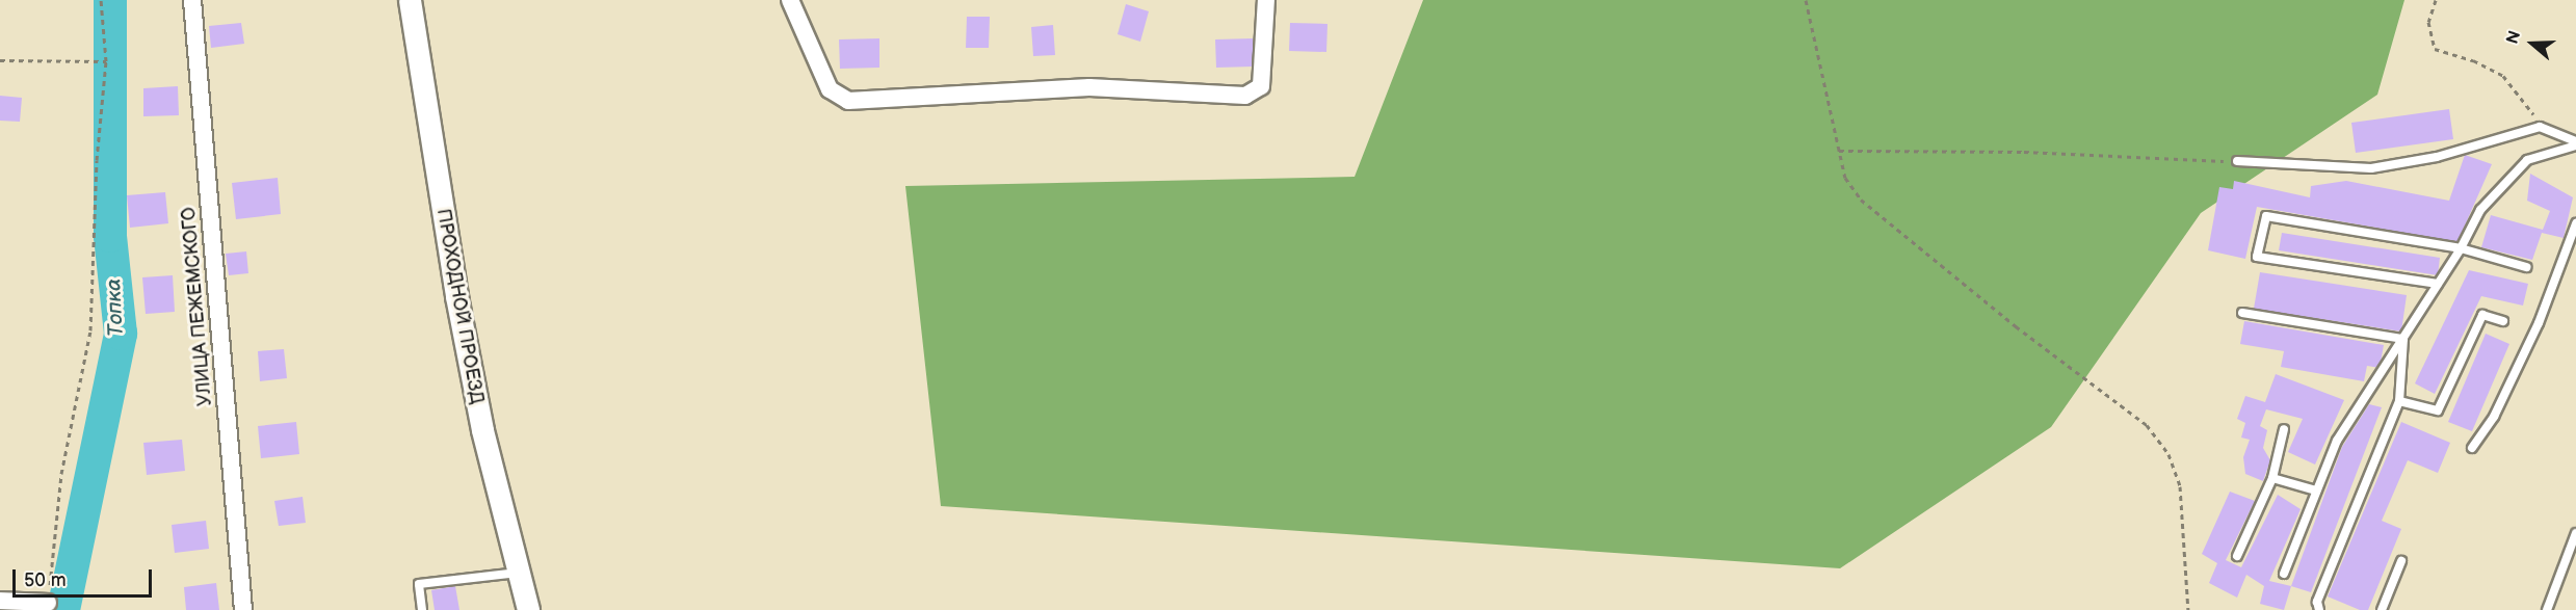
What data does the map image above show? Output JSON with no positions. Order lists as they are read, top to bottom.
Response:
{
  "streets": {
    "street": ["УЛИЦА ПЕЖЕМСКОГО", "ПРОХОДНОЙ ПРОЕЗД"]
  },
  "water": ["Топка"],
  "scale_bar": "50 m",
  "north": "left"
}
